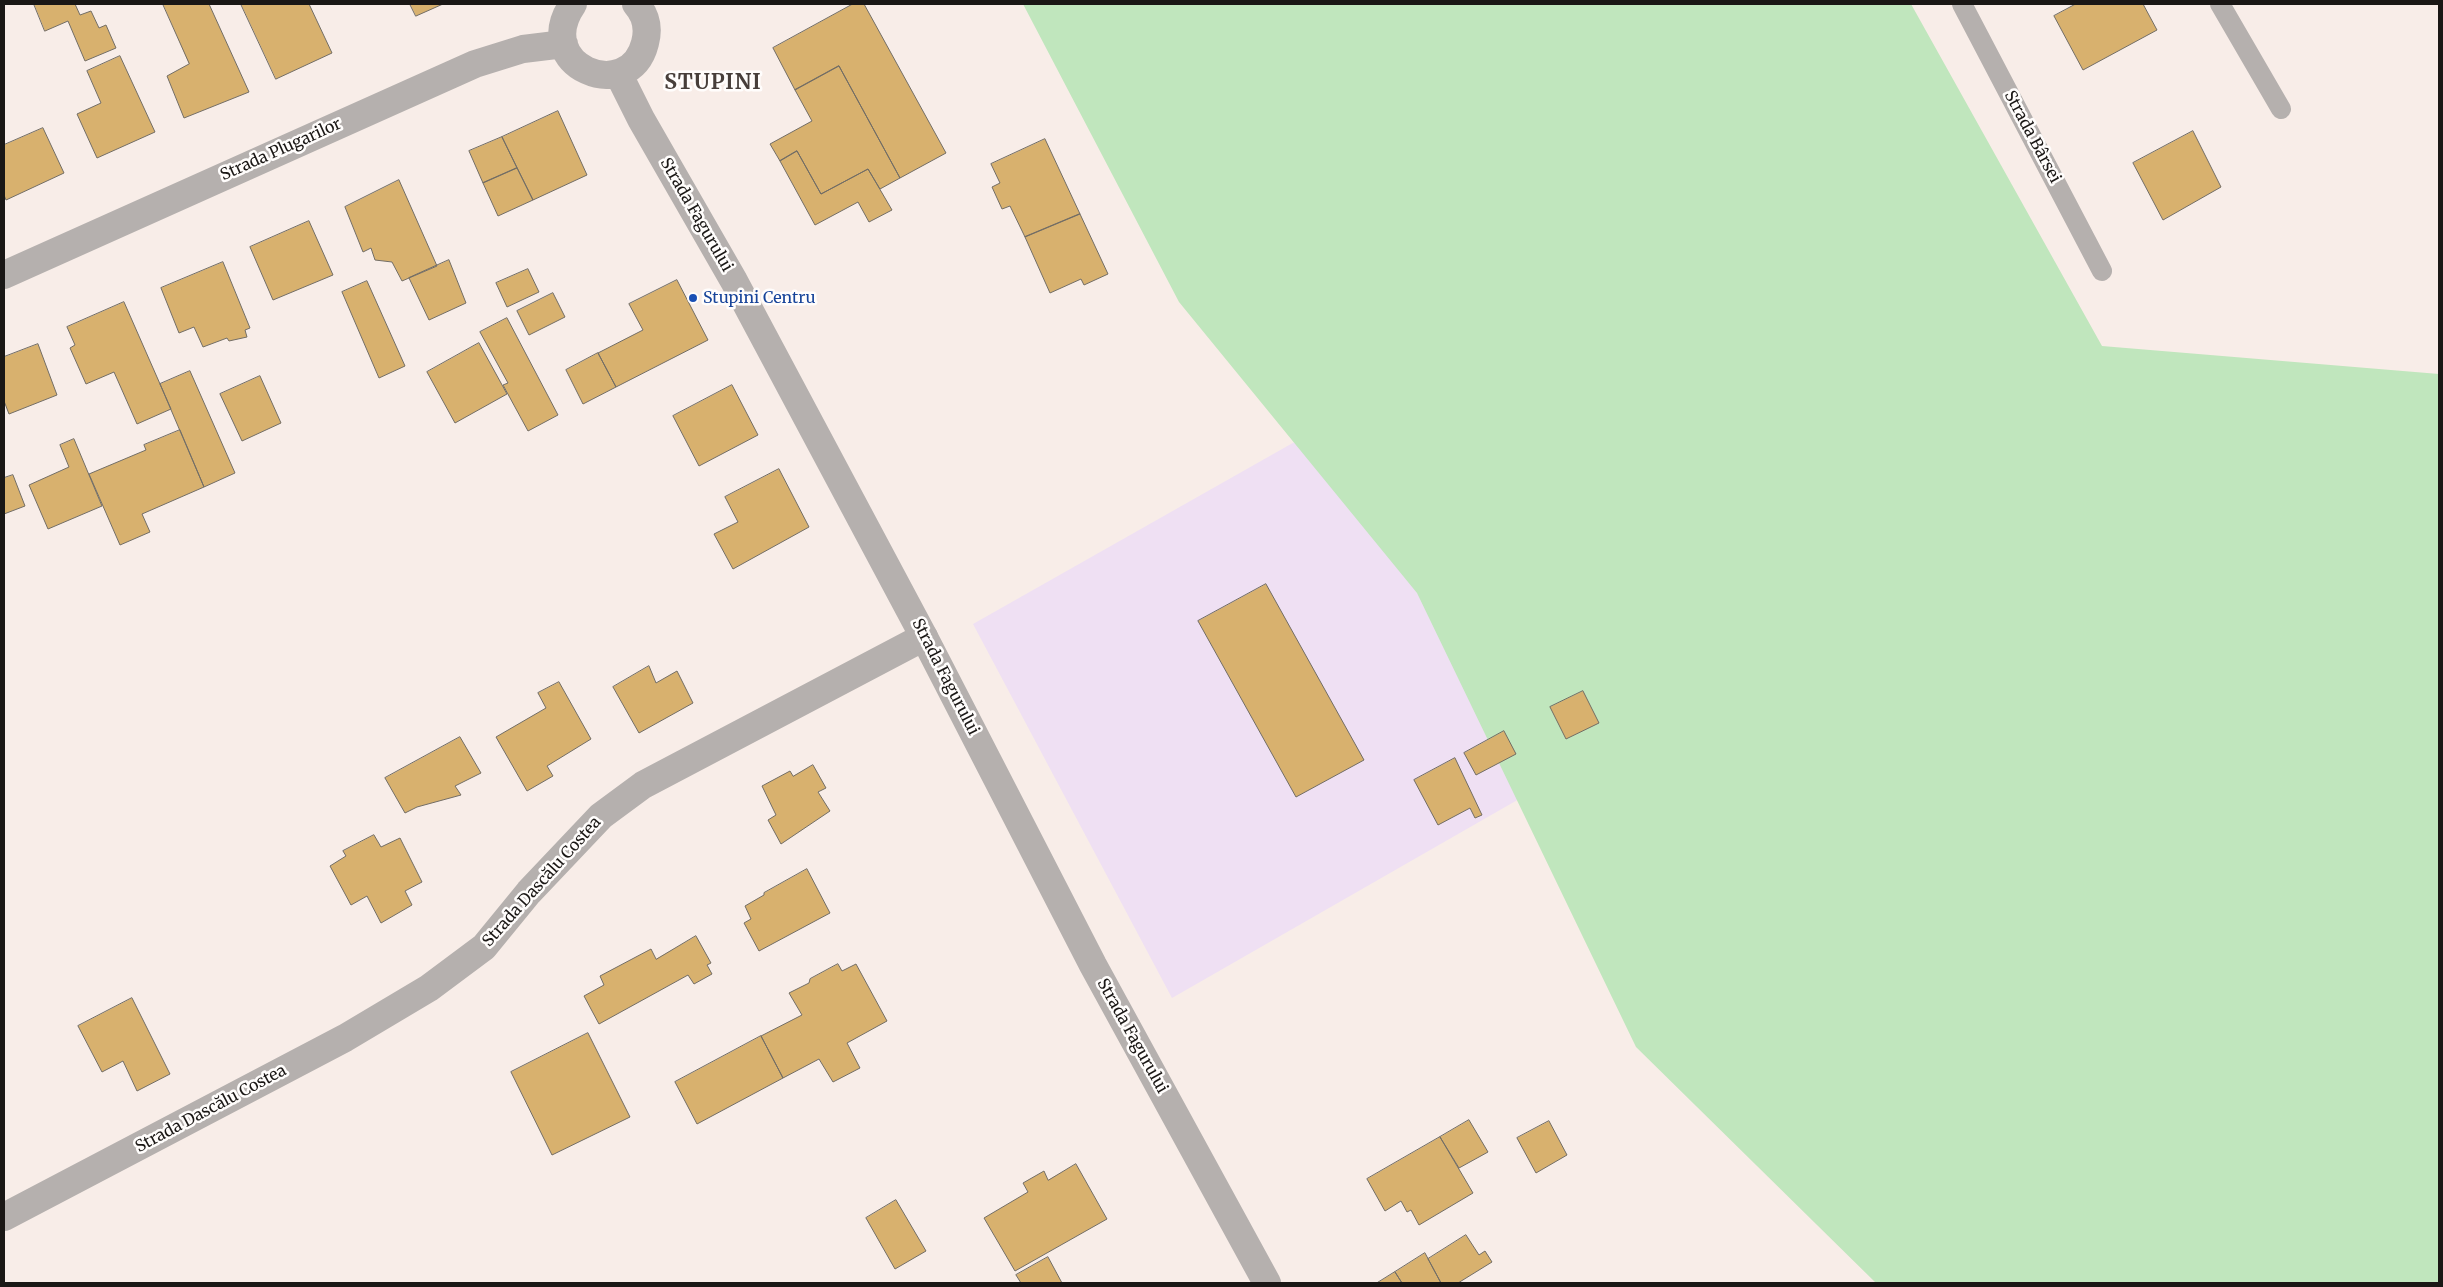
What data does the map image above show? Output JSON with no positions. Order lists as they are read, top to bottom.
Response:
{
  "streets": {
    "street": ["Strada Plugarilor", "Strada Fagurului", "Strada Dascălu Costea"],
    "lane": ["Strada Bârsei"]
  },
  "crossings": [
    ["Strada Fagurului", "Strada Dascălu Costea"]
  ],
  "districts": ["STUPINI"],
  "places": ["Stupini Centru"]
}
